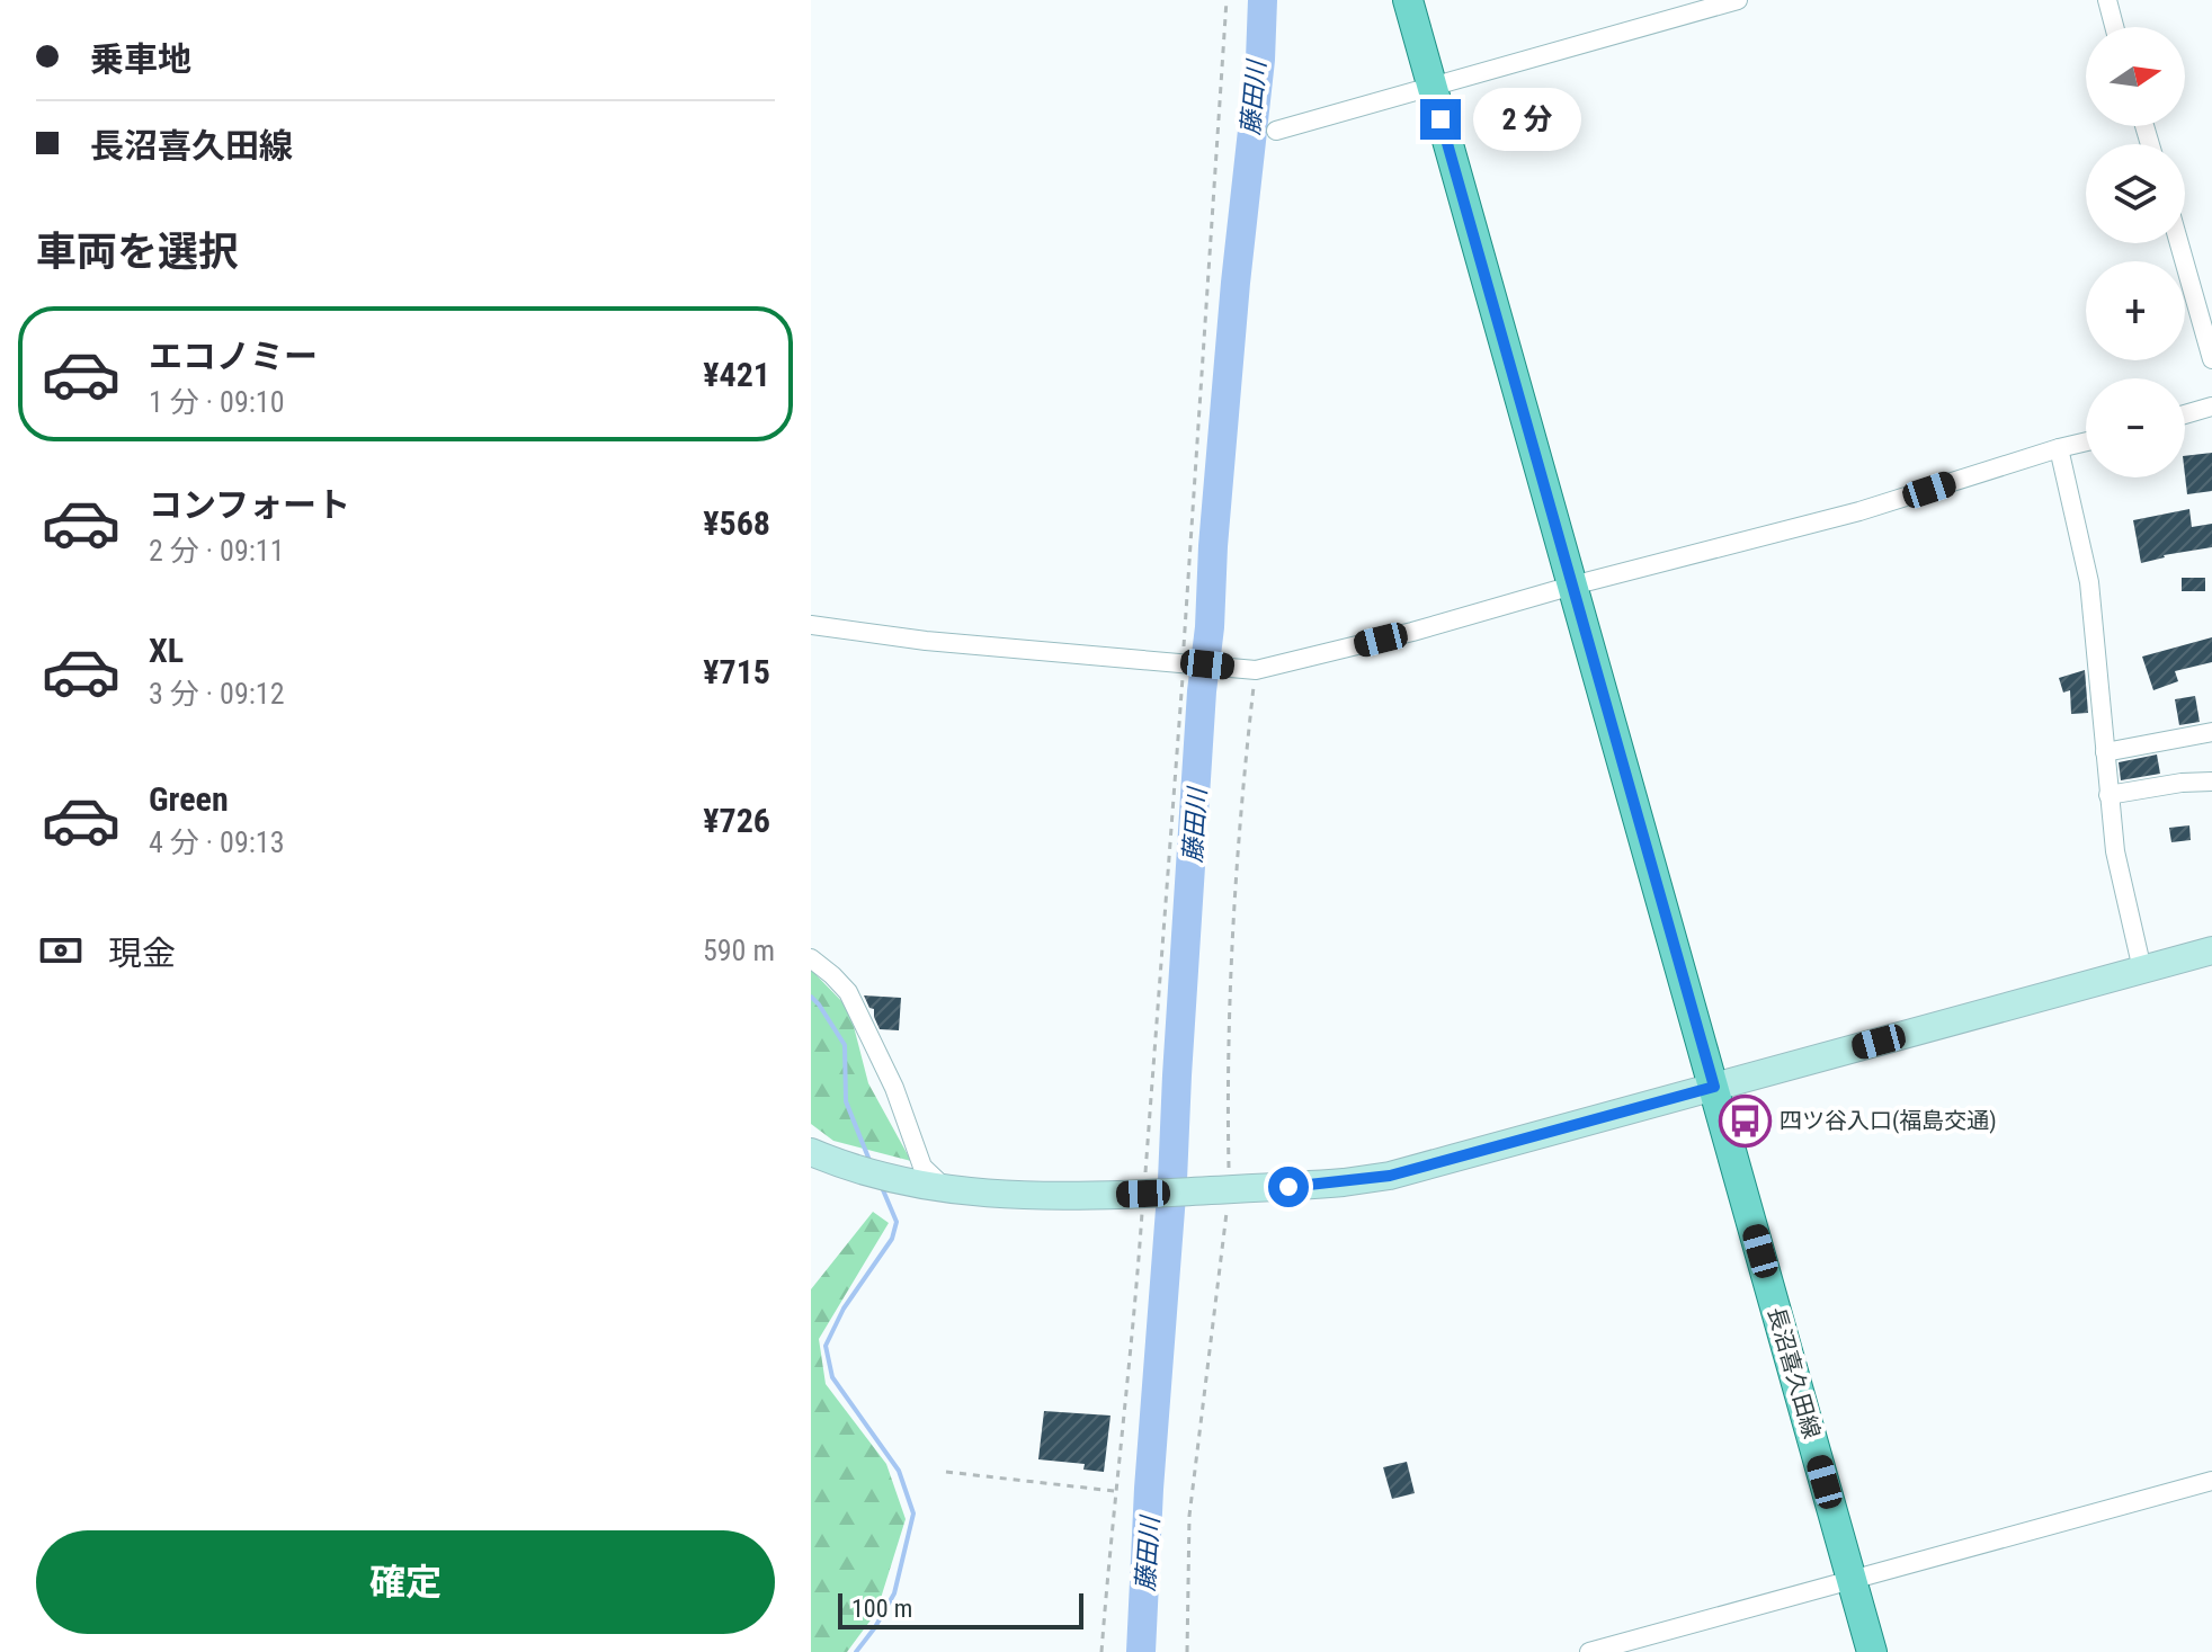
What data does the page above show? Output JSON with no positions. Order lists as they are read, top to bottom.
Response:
{
  "streets": {
    "main road": ["長沼喜久田線"]
  },
  "water": ["藤田川"],
  "places": {
    "bus stop": ["四ツ谷入口(福島交通)"]
  },
  "scale_bar": "100 m",
  "north": "right",
  "page": {
    "banner": ["乗車地", "長沼喜久田線"],
    "map_buttons": ["+", "−"],
    "bubble": "2 分",
    "heading": "車両を選択",
    "list": [
      {
        "name": "エコノミー",
        "note": "1 分 · 09:10",
        "value": "¥421"
      },
      {
        "name": "コンフォート",
        "note": "2 分 · 09:11",
        "value": "¥568"
      },
      {
        "name": "XL",
        "note": "3 分 · 09:12",
        "value": "¥715"
      },
      {
        "name": "Green",
        "note": "4 分 · 09:13",
        "value": "¥726"
      }
    ],
    "pay": ["現金", "590 m"],
    "buttons": "確定",
    "scale": "100 m"
  }
}
